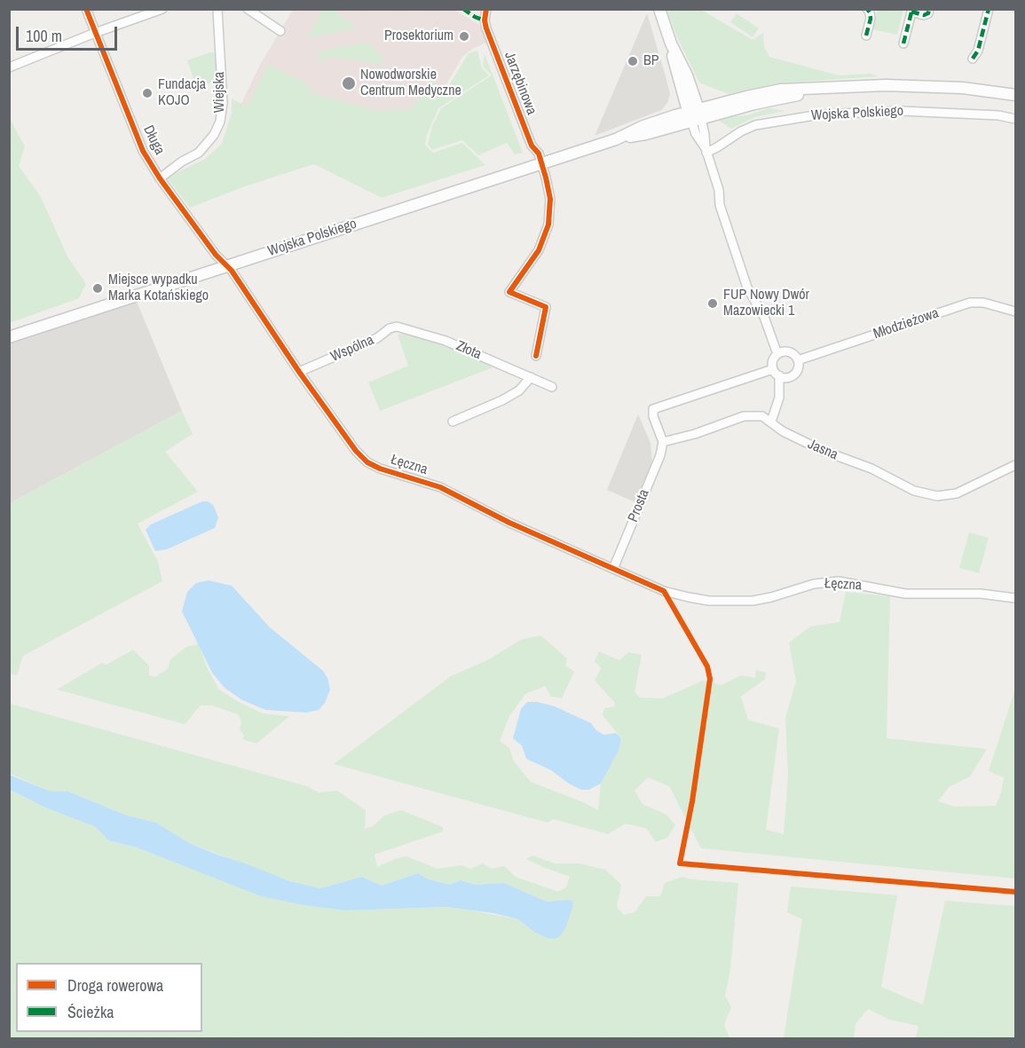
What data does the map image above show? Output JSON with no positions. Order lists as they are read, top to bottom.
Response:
{
  "streets": {
    "main road": ["Wojska Polskiego"],
    "street": [
      "Jarzębinowa",
      "Wiejska",
      "Długa",
      "Młodzieżowa",
      "Wspólna",
      "Złota",
      "Jasna",
      "Łęczna",
      "Prosta"
    ]
  },
  "crossings": [
    ["Jarzębinowa", "Wojska Polskiego"],
    ["Wiejska", "Długa"],
    ["Wojska Polskiego", "Długa"],
    ["Wojska Polskiego", "Łęczna"],
    ["Długa", "Łęczna"],
    ["Wspólna", "Złota"],
    ["Wspólna", "Łęczna"],
    ["Jasna", "Prosta"],
    ["Łęczna", "Prosta"]
  ],
  "places": [
    "Prosektorium",
    "BP",
    "Nowodworskie Centrum Medyczne",
    "Fundacja KOJO",
    "Miejsce wypadku Marka Kotańskiego",
    "FUP Nowy Dwór Mazowiecki 1"
  ],
  "legend": ["Droga rowerowa", "Ścieżka"],
  "scale_bar": "100 m"
}
